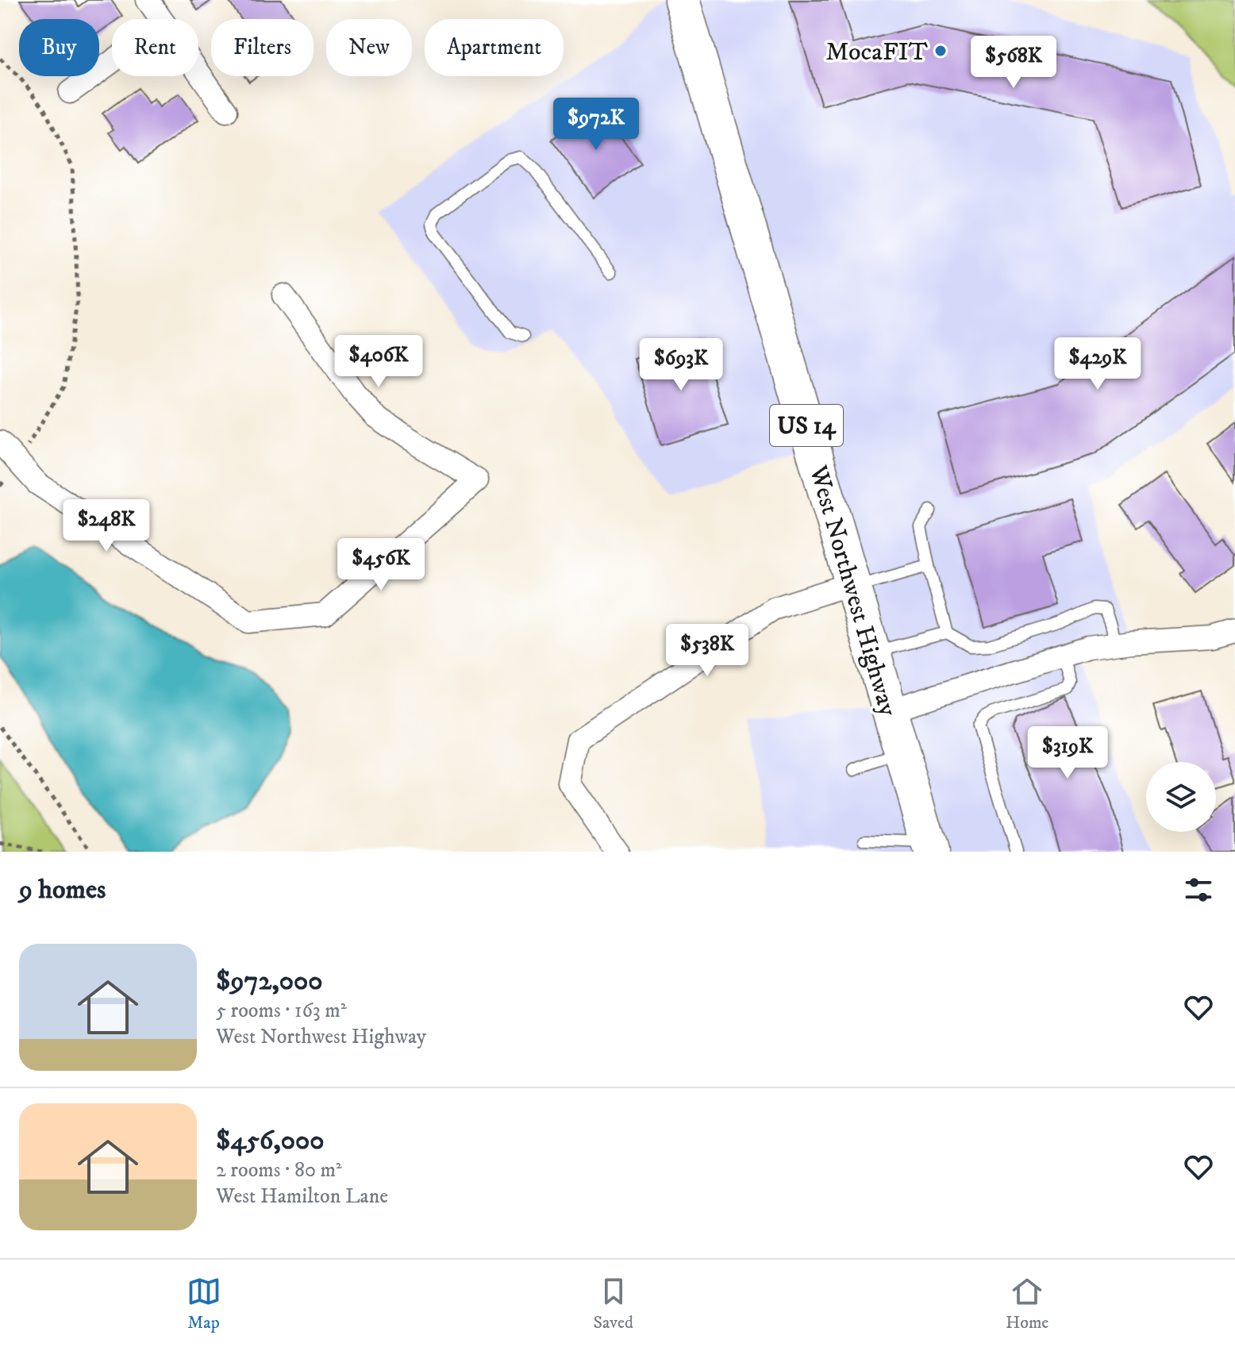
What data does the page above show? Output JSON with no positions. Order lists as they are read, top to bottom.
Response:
{
  "streets": {
    "main road": ["US 14", "West Northwest Highway"]
  },
  "places": ["MocaFIT"],
  "page": {
    "chip": [
      "Buy",
      "Rent",
      "Filters",
      "New",
      "Apartment"
    ],
    "price": [
      "$568K",
      "$972K",
      "$406K",
      "$429K",
      "$693K",
      "$248K",
      "$456K",
      "$538K",
      "$319K"
    ],
    "heading": "9 homes",
    "list": [
      {
        "name": "$972,000",
        "note": "5 rooms · 163 m² · West Northwest Highway"
      },
      {
        "name": "$456,000",
        "note": "2 rooms · 80 m² · West Hamilton Lane"
      }
    ],
    "tabs": ["Map", "Saved", "Home"]
  }
}
